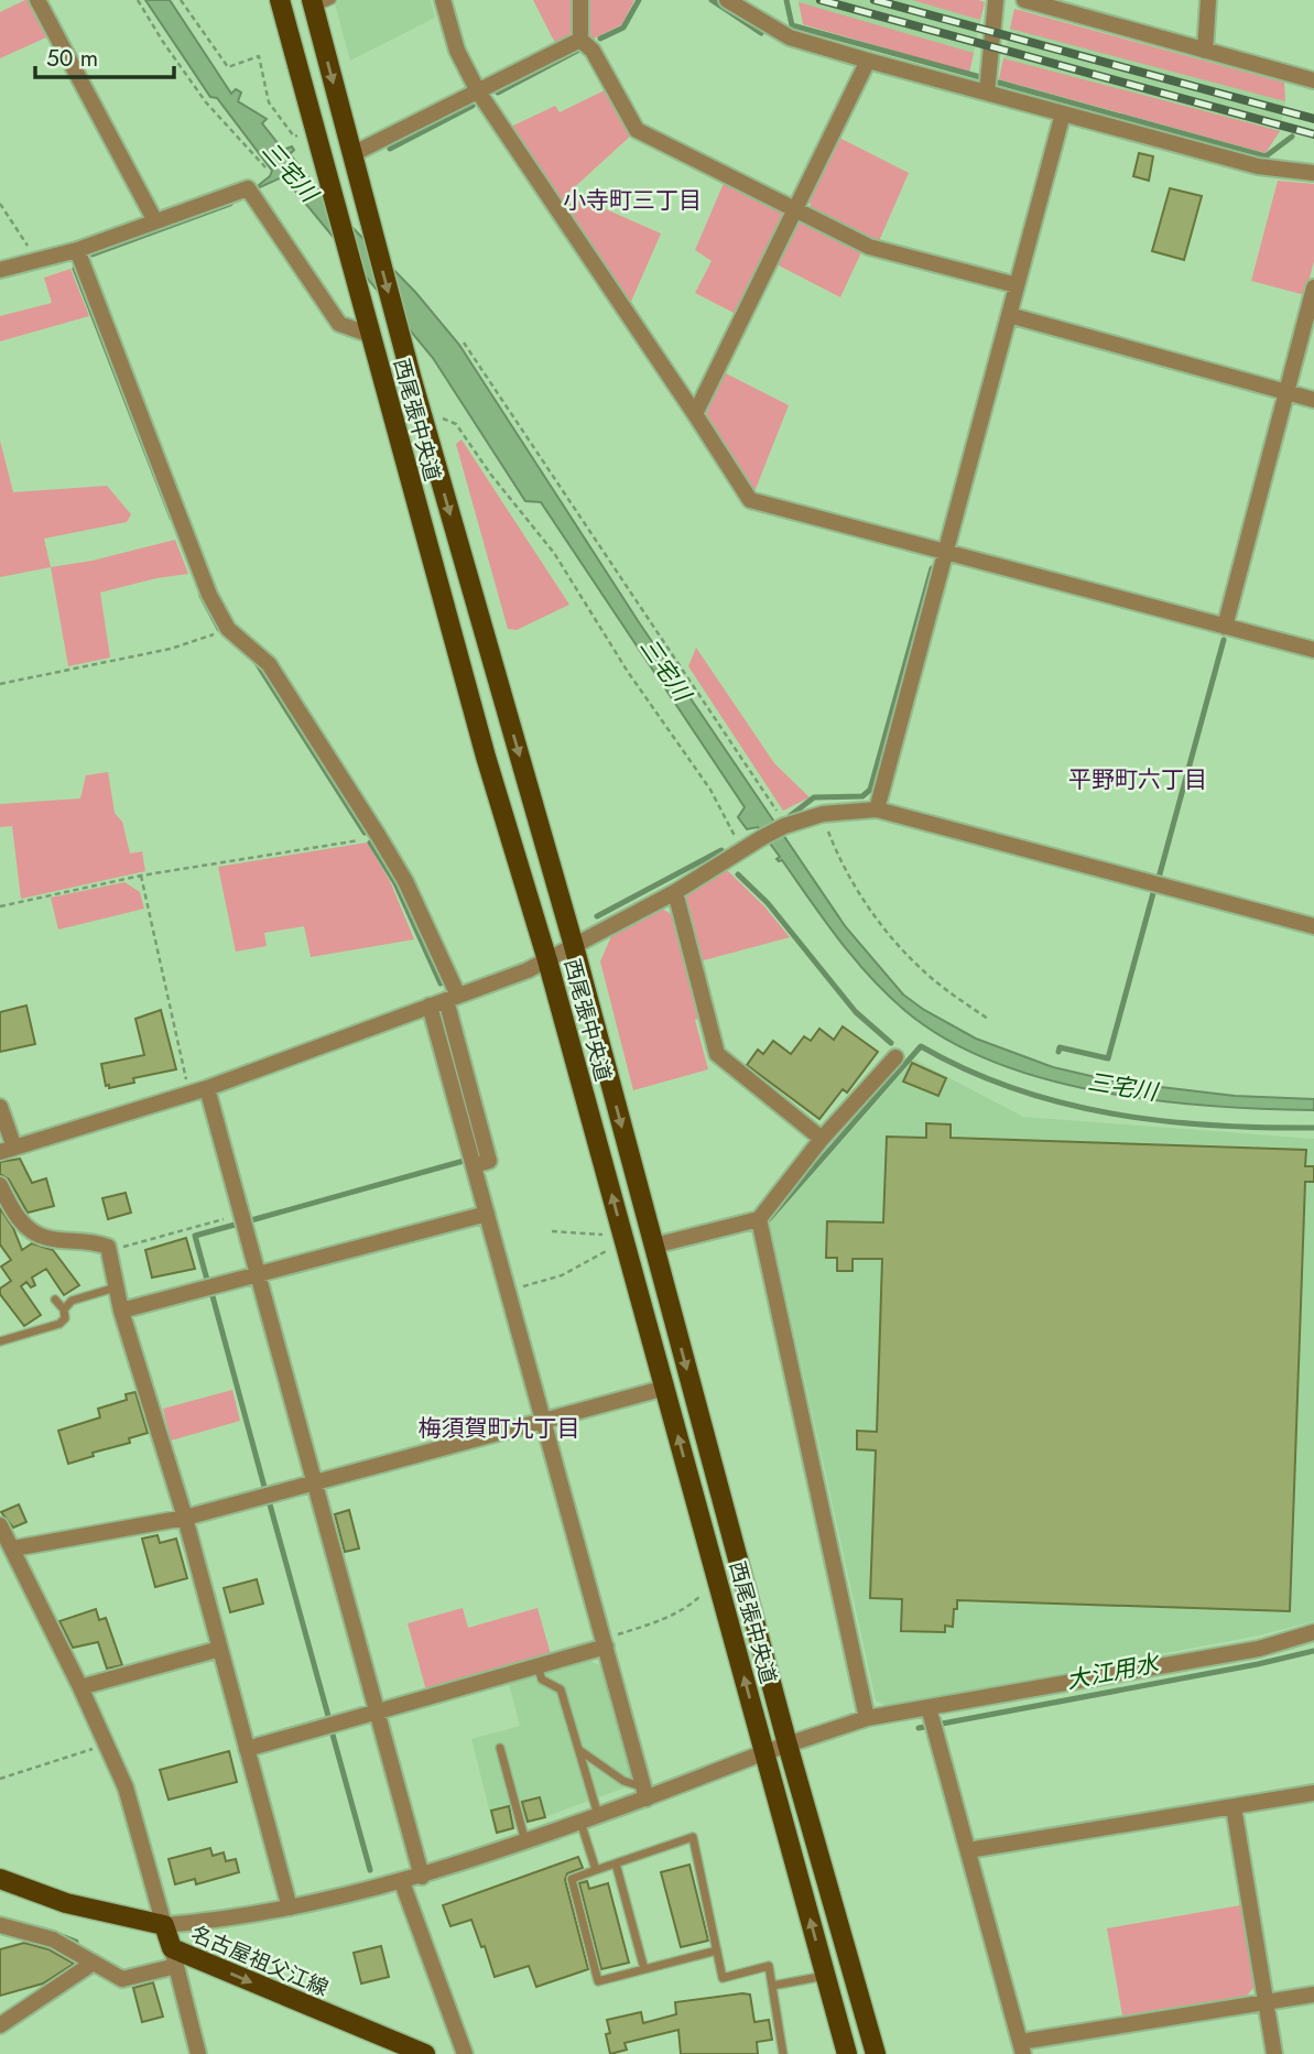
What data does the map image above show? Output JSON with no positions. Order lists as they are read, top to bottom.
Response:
{
  "streets": {
    "main road": ["西尾張中央道", "名古屋祖父江線"]
  },
  "one_way": ["名古屋祖父江線"],
  "districts": ["小寺町三丁目", "平野町六丁目", "梅須賀町九丁目"],
  "water": ["三宅川", "大江用水"],
  "scale_bar": "50 m"
}
